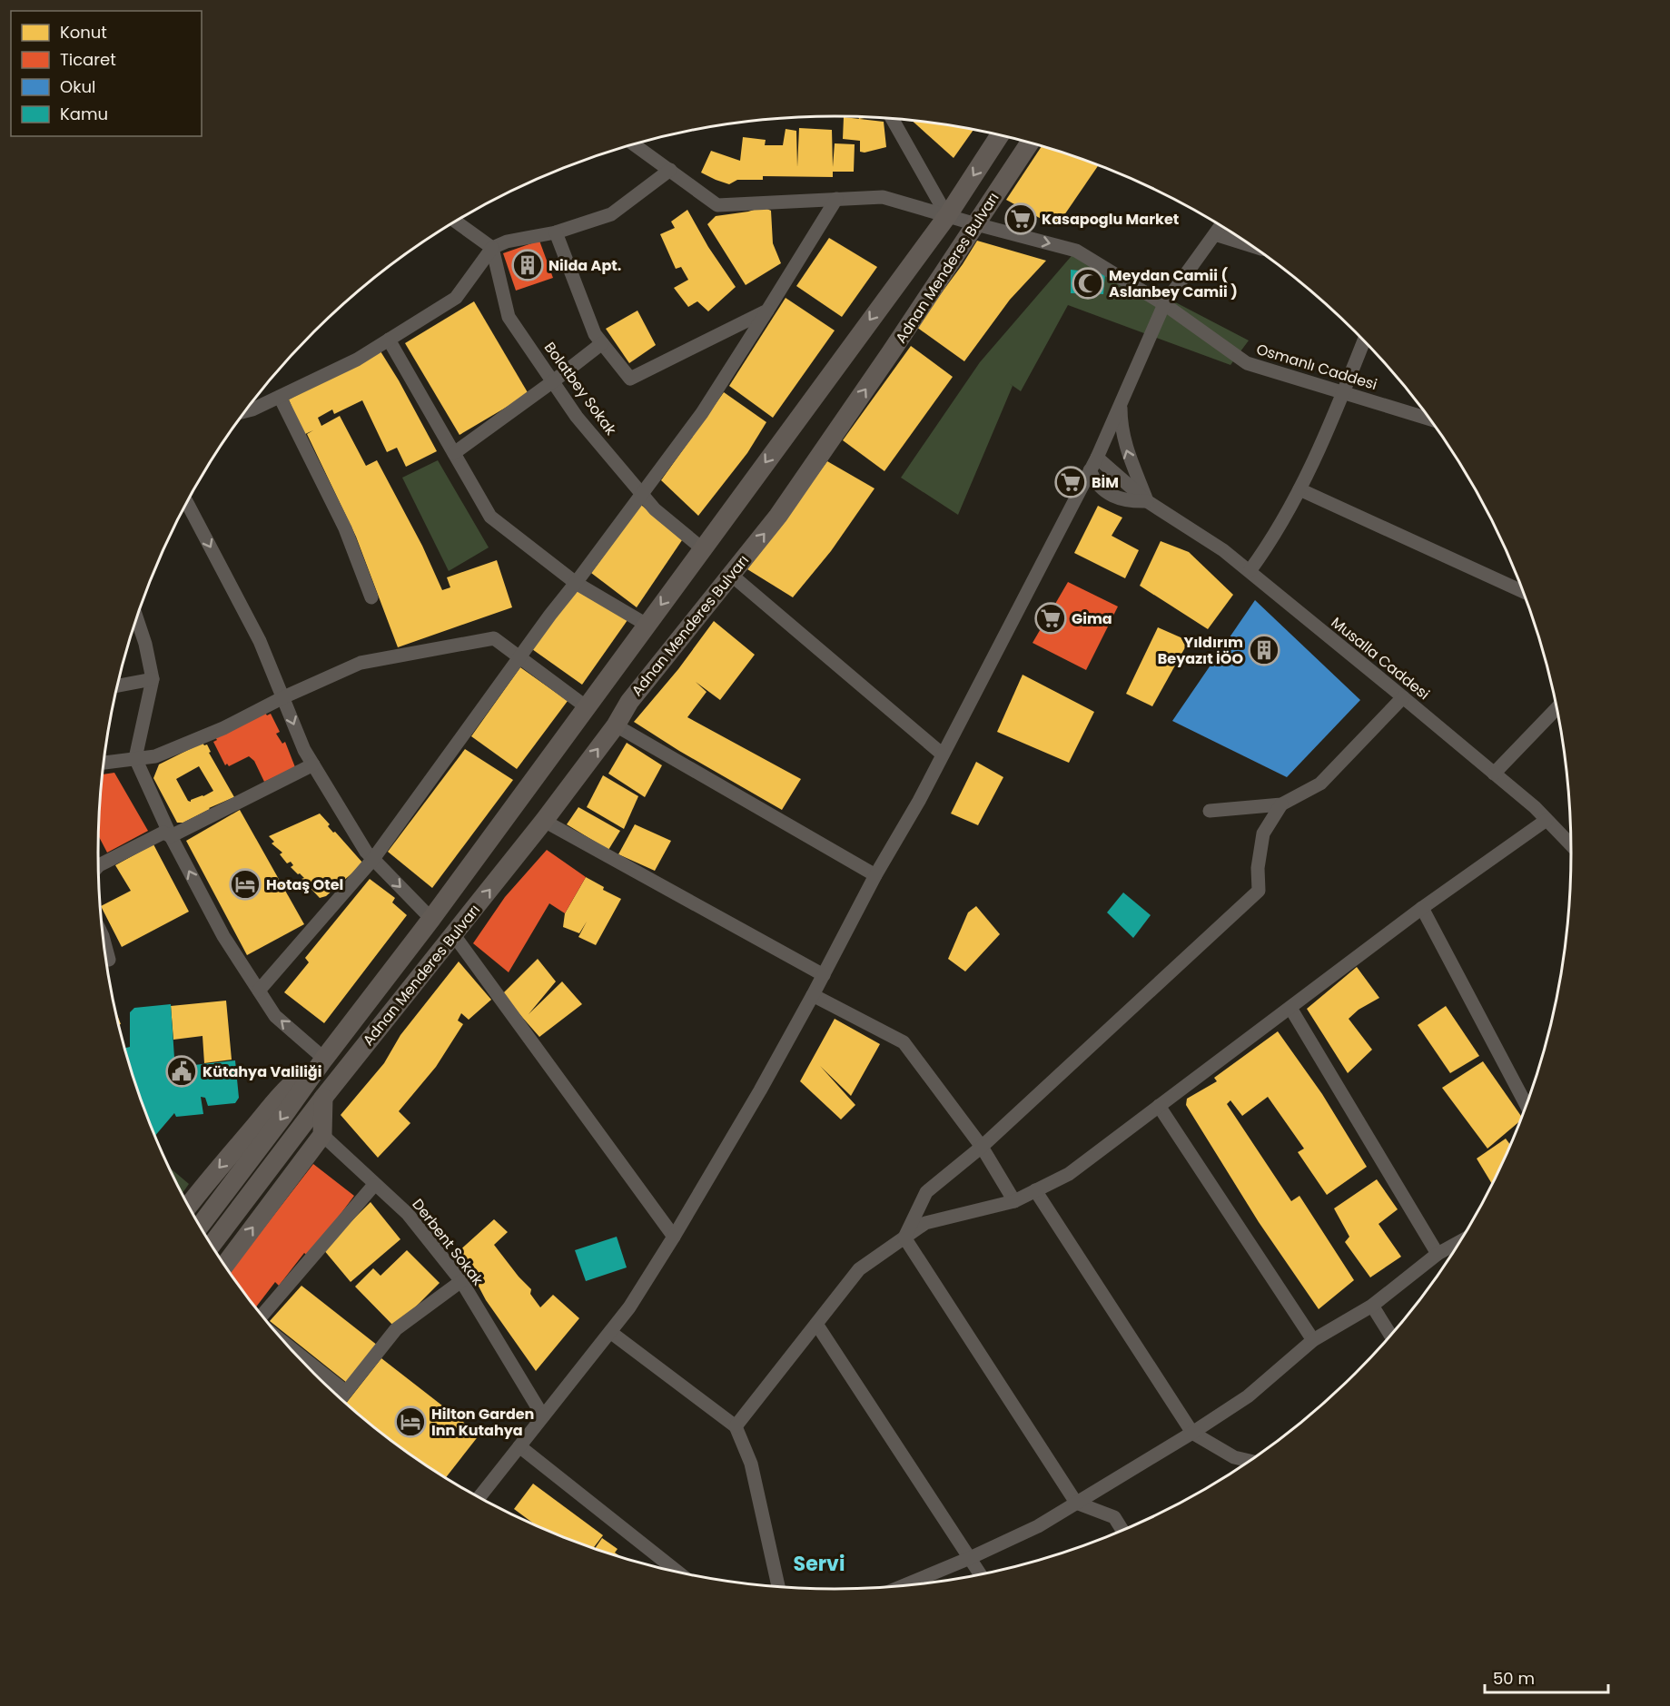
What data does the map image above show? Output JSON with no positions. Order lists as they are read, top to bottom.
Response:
{
  "streets": {
    "main road": ["Adnan Menderes Bulvarı"],
    "street": [
      "Osmanlı Caddesi",
      "Bolatbey Sokak",
      "Musalla Caddesi",
      "Derbent Sokak"
    ]
  },
  "crossings": [
    ["Adnan Menderes Bulvarı", "Osmanlı Caddesi"],
    ["Adnan Menderes Bulvarı", "Bolatbey Sokak"]
  ],
  "districts": ["Servi"],
  "places": {
    "supermarket": ["Kasapoglu Market", "BİM", "Gima"],
    "building": ["Nilda Apt.", "Yıldırım Beyazıt İÖO"],
    "mosque": ["Meydan Camii ( Aslanbey Camii )"],
    "hotel": ["Hotaş Otel", "Hilton Garden Inn Kutahya"],
    "public building": ["Kütahya Valiliği"]
  },
  "legend": [
    "Konut",
    "Ticaret",
    "Okul",
    "Kamu"
  ],
  "scale_bar": "50 m"
}
